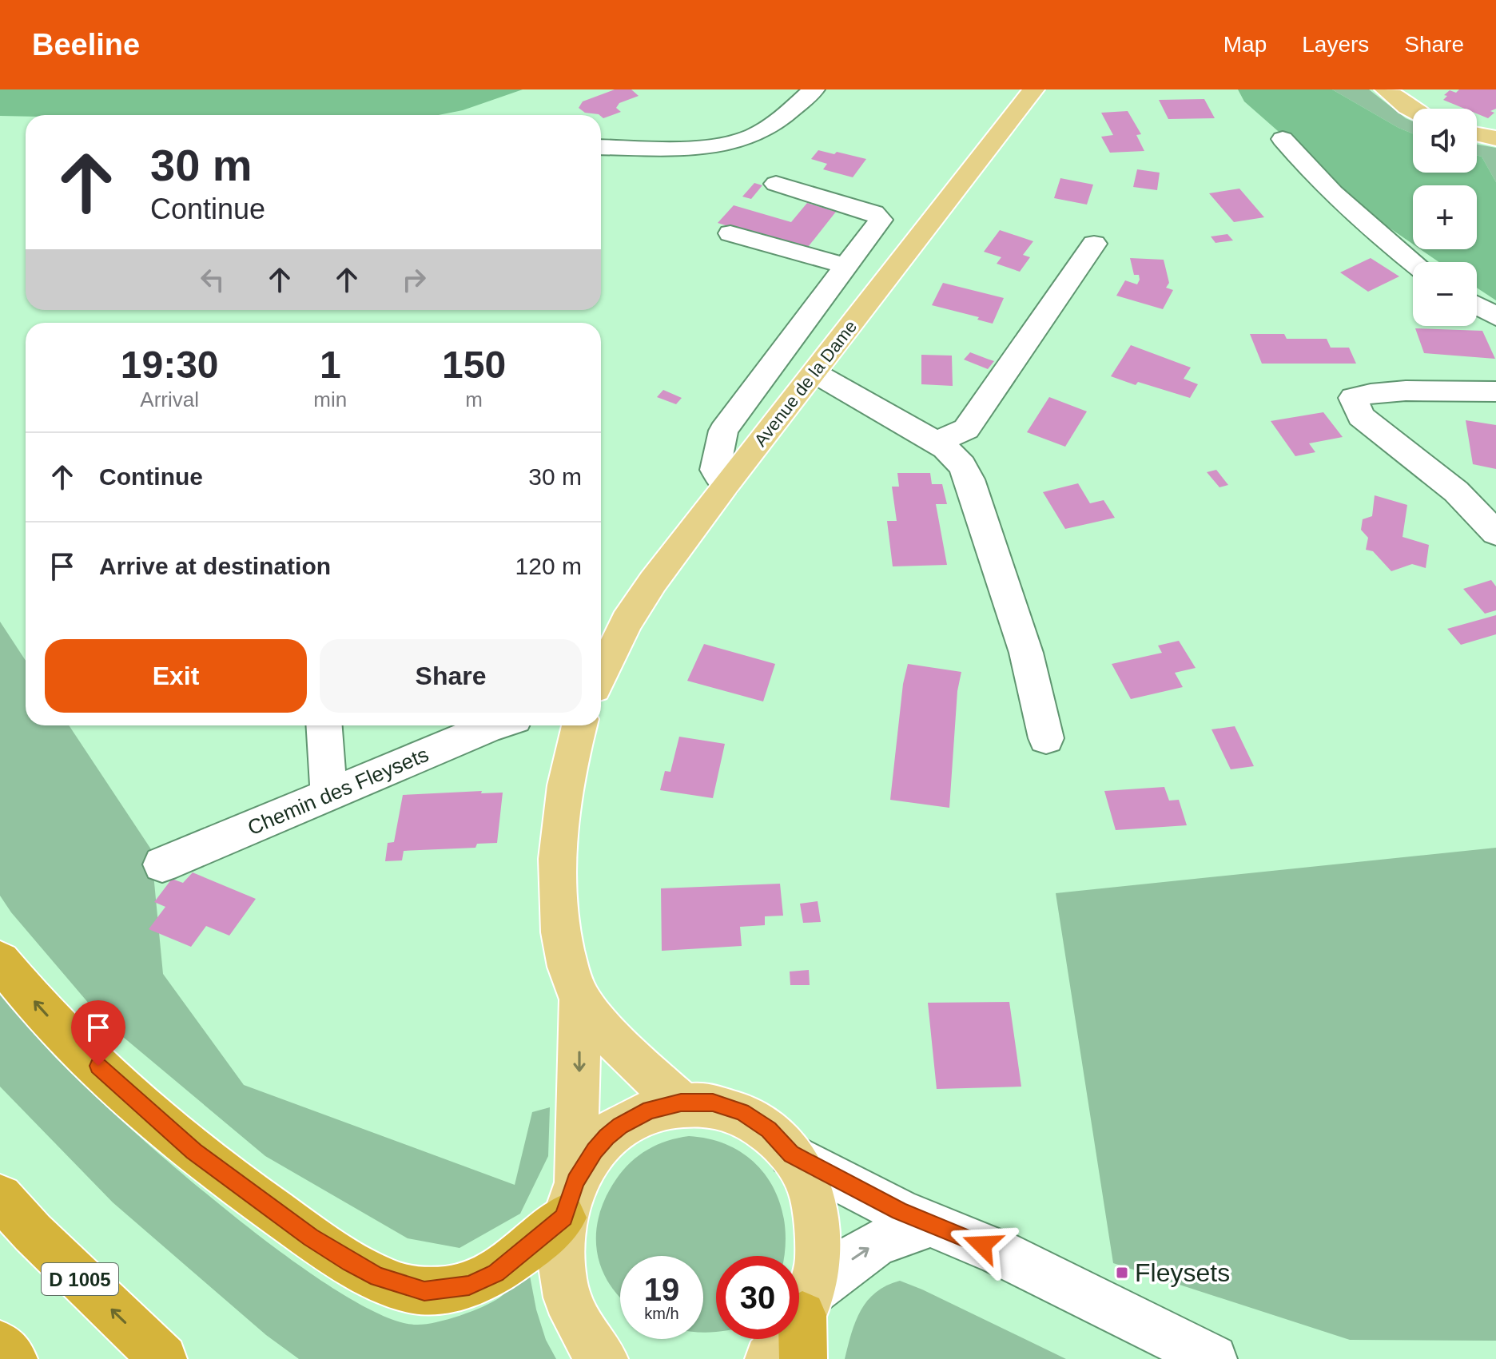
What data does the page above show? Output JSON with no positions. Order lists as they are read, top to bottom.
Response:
{
  "streets": {
    "highway": ["D 1005"],
    "main road": ["Avenue de la Dame"],
    "street": ["Chemin des Fleysets"]
  },
  "places": {
    "transit": ["Fleysets"]
  },
  "page": {
    "header": "Beeline",
    "nav": ["Map", "Layers", "Share"],
    "map_buttons": ["+", "−"],
    "turn": ["30 m", "Continue"],
    "eta": [
      "19:30",
      "Arrival",
      "1",
      "min",
      "150",
      "m"
    ],
    "list": [
      {
        "name": "Continue",
        "value": "30 m"
      },
      {
        "name": "Arrive at destination",
        "value": "120 m"
      }
    ],
    "buttons": ["Exit", "Share"],
    "speed": "19 km/h",
    "limit": "30"
  }
}
